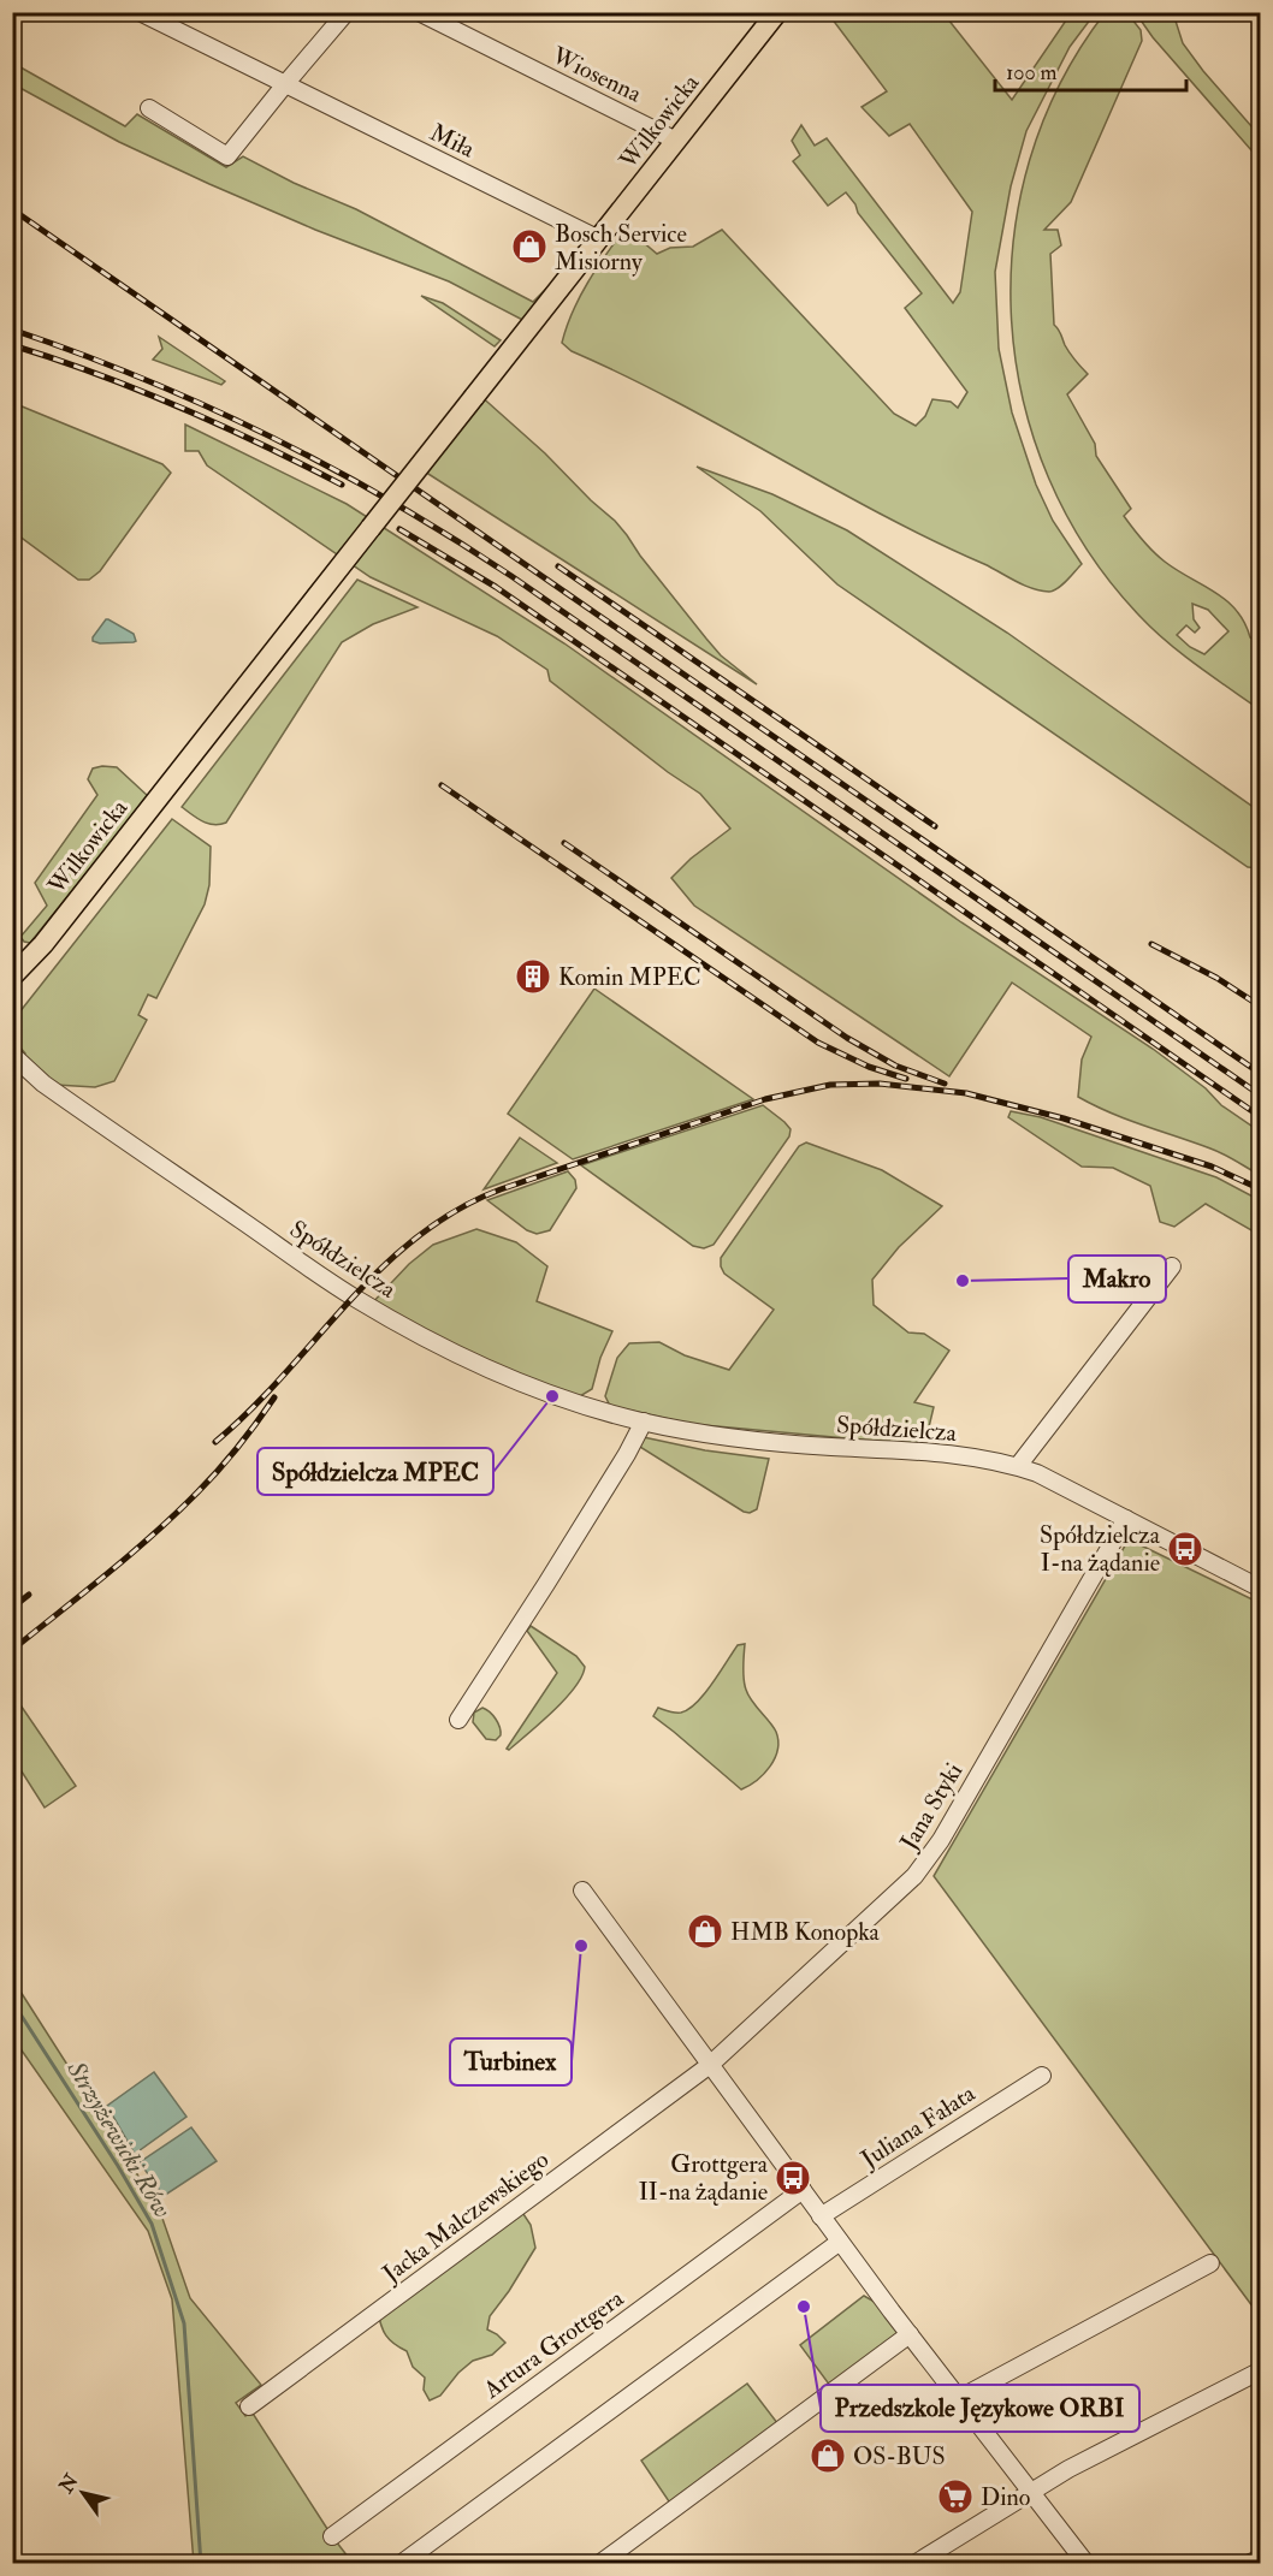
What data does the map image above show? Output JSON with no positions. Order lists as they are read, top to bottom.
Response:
{
  "streets": {
    "main road": ["Wilkowicka"],
    "street": [
      "Wiosenna",
      "Miła",
      "Spółdzielcza",
      "Jana Styki",
      "Juliana Fałata",
      "Jacka Malczewskiego",
      "Artura Grottgera"
    ]
  },
  "crossings": [
    ["Wiosenna", "Wilkowicka"],
    ["Wilkowicka", "Miła"],
    ["Spółdzielcza", "Jana Styki"],
    ["Jana Styki", "Jacka Malczewskiego"]
  ],
  "water": ["Strzyżewicki Rów"],
  "places": {
    "shop": ["Bosch Service Misiorny", "HMB Konopka", "OS-BUS"],
    "building": ["Komin MPEC"],
    "other": [
      "Makro",
      "Spółdzielcza MPEC",
      "Turbinex",
      "Przedszkole Językowe ORBI"
    ],
    "bus stop": ["Spółdzielcza I-na żądanie", "Grottgera II-na żądanie"],
    "supermarket": ["Dino"]
  },
  "scale_bar": "100 m",
  "north": "top left"
}
